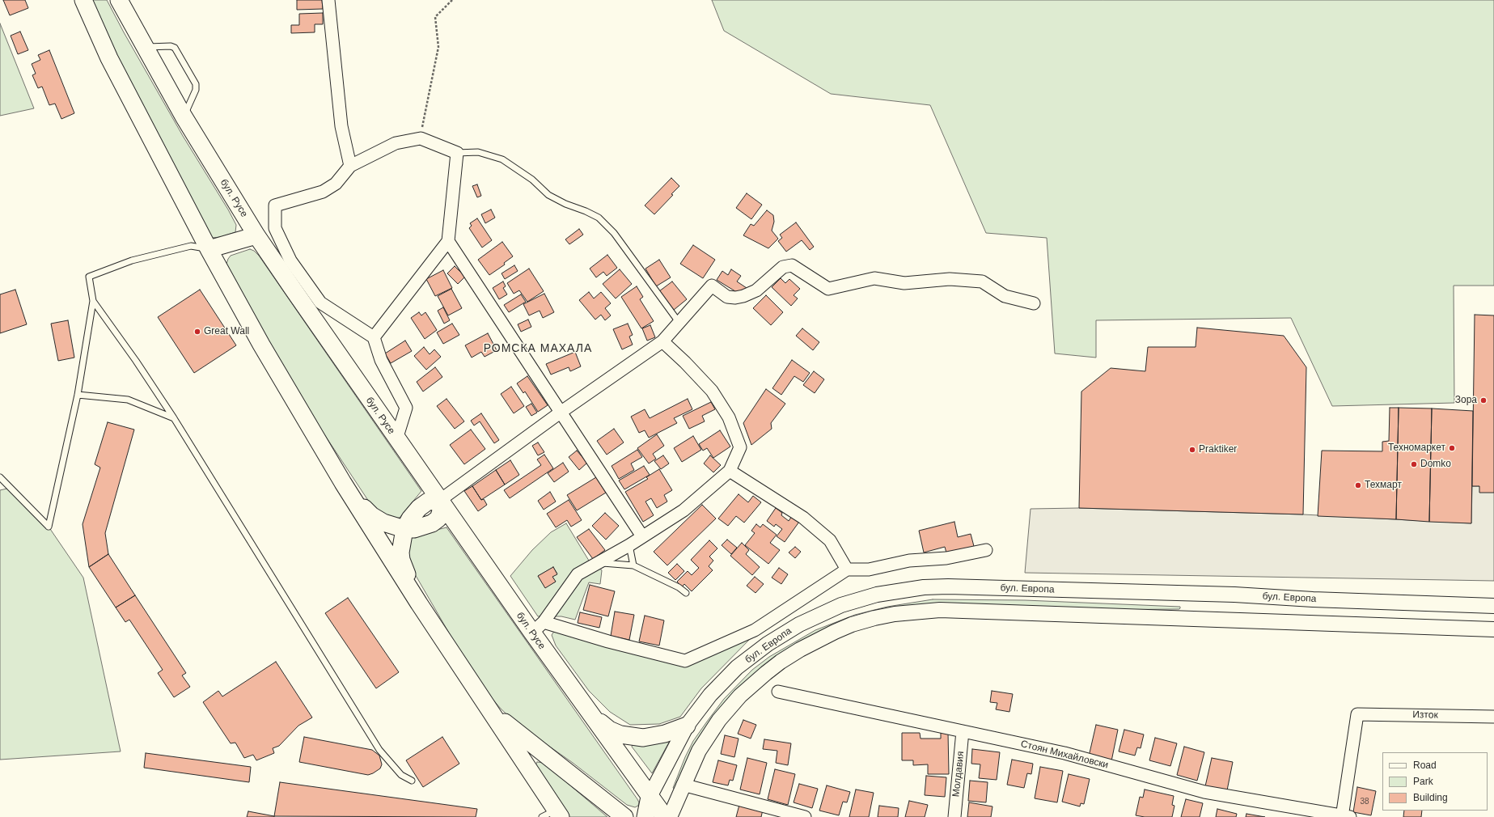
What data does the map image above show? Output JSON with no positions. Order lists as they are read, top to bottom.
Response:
{
  "streets": {
    "main road": ["бул. Русе"],
    "street": [
      "бул. Европа",
      "Изток",
      "Стоян Михайловски",
      "Молдавия"
    ]
  },
  "crossings": [
    ["бул. Русе", "бул. Европа"],
    ["Изток", "Стоян Михайловски"],
    ["Стоян Михайловски", "Молдавия"]
  ],
  "districts": ["РОМСКА МАХАЛА"],
  "places": [
    "Great Wall",
    "Зора",
    "Техномаркет",
    "Praktiker",
    "Domko",
    "Техмарт"
  ],
  "house_numbers": ["38"],
  "legend": ["Road", "Park", "Building"]
}
